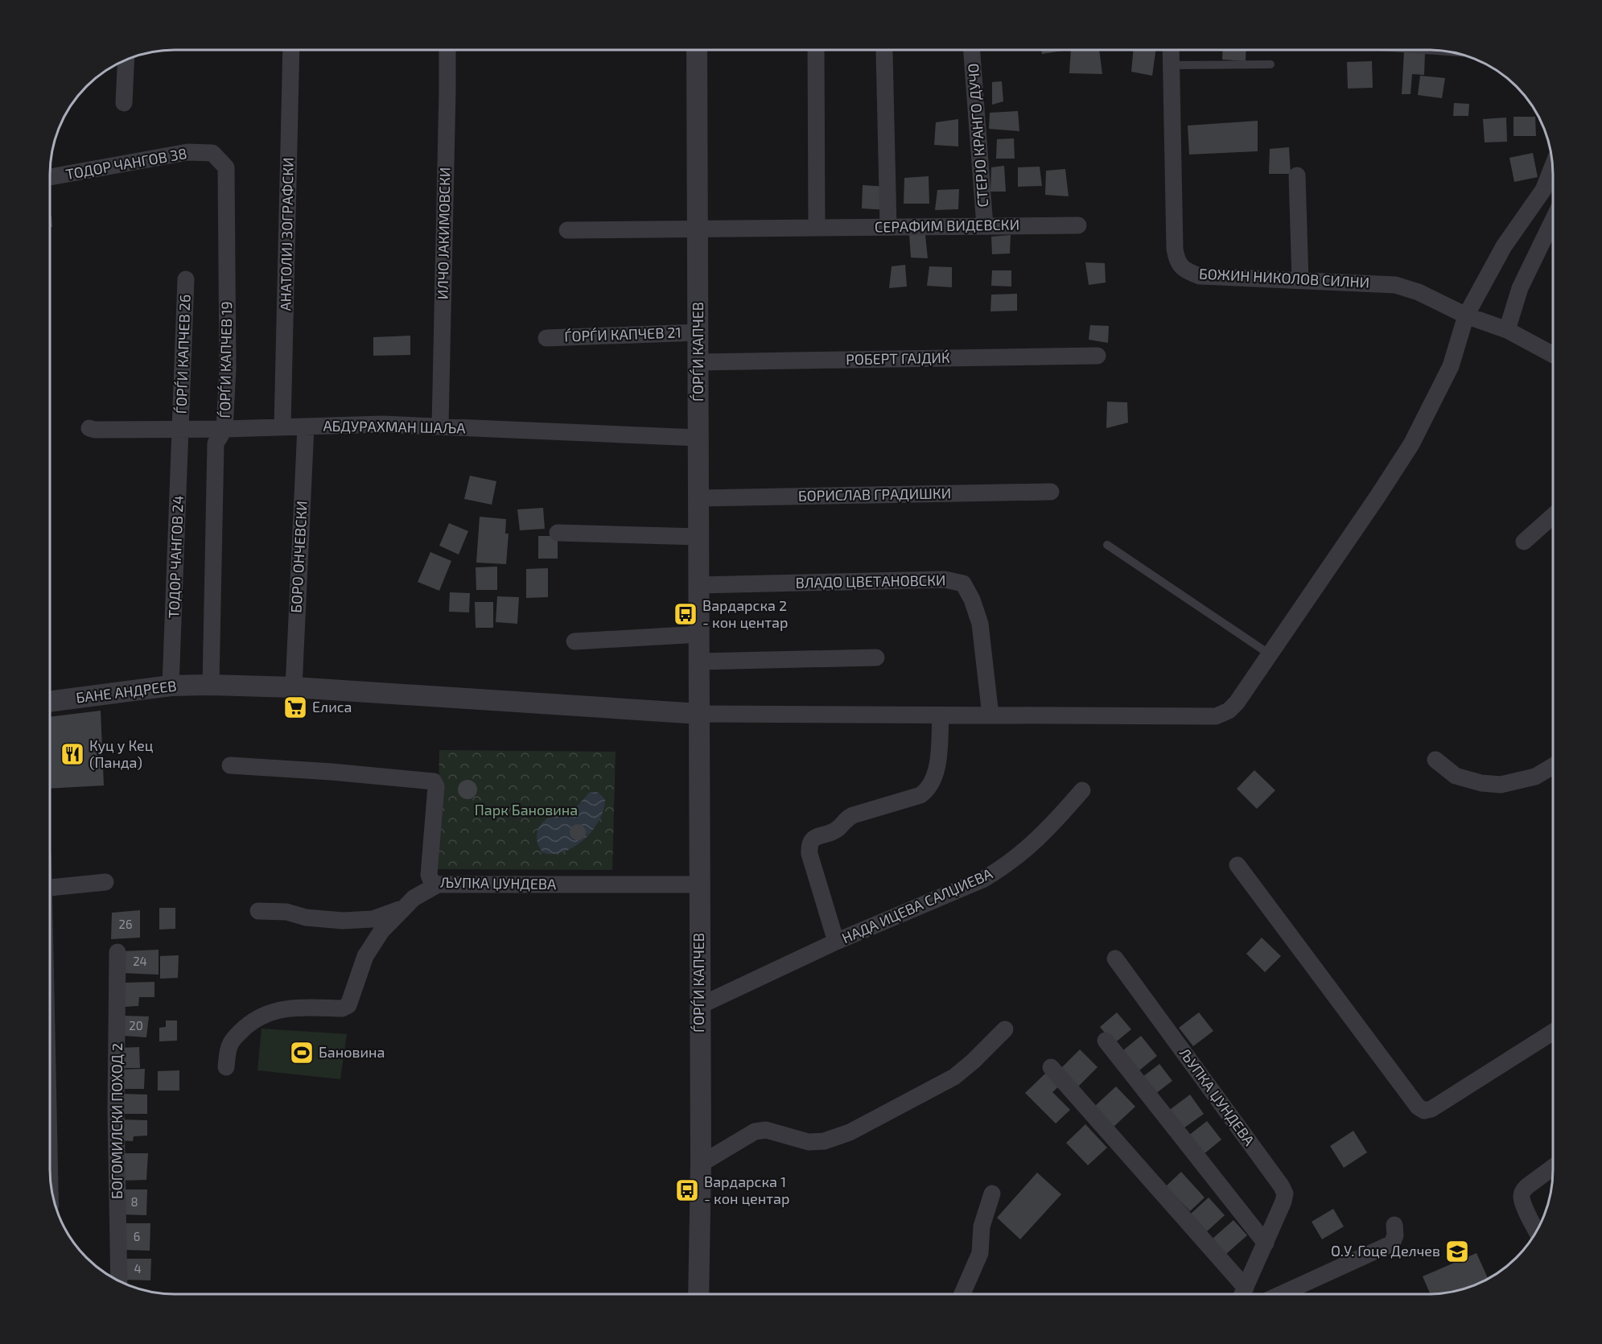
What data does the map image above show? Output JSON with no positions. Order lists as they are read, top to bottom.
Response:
{
  "streets": {
    "street": [
      "СТЕРЈО КРАНГО ДУЧО",
      "ТОДОР ЧАНГОВ 38",
      "СЕРАФИМ ВИДЕВСКИ",
      "ИЛЧО ЈАКИМОВСКИ",
      "АНАТОЛИЈ ЗОГРАФСКИ",
      "БОЖИН НИКОЛОВ СИЛНИ",
      "ЃОРЃИ КАПЧЕВ 21",
      "ЃОРЃИ КАПЧЕВ",
      "ЃОРЃИ КАПЧЕВ 26",
      "РОБЕРТ ГАЈДИЌ",
      "ЃОРЃИ КАПЧЕВ 19",
      "АБДУРАХМАН ШАЉА",
      "БОРИСЛАВ ГРАДИШКИ",
      "ТОДОР ЧАНГОВ 24",
      "БОРО ОНЧЕВСКИ",
      "ВЛАДО ЦВЕТАНОВСКИ",
      "БАНЕ АНДРЕЕВ",
      "ЉУПКА ЏУНДЕВА",
      "НАДА ИЦЕВА САЛЏИЕВА",
      "БОГОМИЛСКИ ПОХОД 2"
    ]
  },
  "crossings": [
    ["СТЕРЈО КРАНГО ДУЧО", "СЕРАФИМ ВИДЕВСКИ"],
    ["ТОДОР ЧАНГОВ 38", "ЃОРЃИ КАПЧЕВ 19"],
    ["СЕРАФИМ ВИДЕВСКИ", "ЃОРЃИ КАПЧЕВ"],
    ["ИЛЧО ЈАКИМОВСКИ", "АБДУРАХМАН ШАЉА"],
    ["АНАТОЛИЈ ЗОГРАФСКИ", "АБДУРАХМАН ШАЉА"],
    ["ЃОРЃИ КАПЧЕВ 21", "ЃОРЃИ КАПЧЕВ"],
    ["ЃОРЃИ КАПЧЕВ", "РОБЕРТ ГАЈДИЌ"],
    ["ЃОРЃИ КАПЧЕВ", "АБДУРАХМАН ШАЉА"],
    ["ЃОРЃИ КАПЧЕВ", "БОРИСЛАВ ГРАДИШКИ"],
    ["ЃОРЃИ КАПЧЕВ", "ВЛАДО ЦВЕТАНОВСКИ"],
    ["ЃОРЃИ КАПЧЕВ", "ЉУПКА ЏУНДЕВА"],
    ["ЃОРЃИ КАПЧЕВ", "НАДА ИЦЕВА САЛЏИЕВА"],
    ["ЃОРЃИ КАПЧЕВ 26", "АБДУРАХМАН ШАЉА"],
    ["ЃОРЃИ КАПЧЕВ 26", "ТОДОР ЧАНГОВ 24"],
    ["ЃОРЃИ КАПЧЕВ 19", "АБДУРАХМАН ШАЉА"],
    ["ЃОРЃИ КАПЧЕВ 19", "БАНЕ АНДРЕЕВ"],
    ["АБДУРАХМАН ШАЉА", "ТОДОР ЧАНГОВ 24"],
    ["АБДУРАХМАН ШАЉА", "БОРО ОНЧЕВСКИ"],
    ["ТОДОР ЧАНГОВ 24", "БАНЕ АНДРЕЕВ"]
  ],
  "parks": ["Парк Бановина"],
  "places": {
    "bus stop": ["Вардарска 2 - кон центар", "Вардарска 1 - кон центар"],
    "supermarket": ["Елиса"],
    "restaurant": ["Куц у Кец (Панда)"],
    "sports": ["Бановина"],
    "school or university": ["О.У. Гоце Делчев"]
  },
  "house_numbers": [
    "26",
    "24",
    "20",
    "8",
    "6",
    "4"
  ]
}
